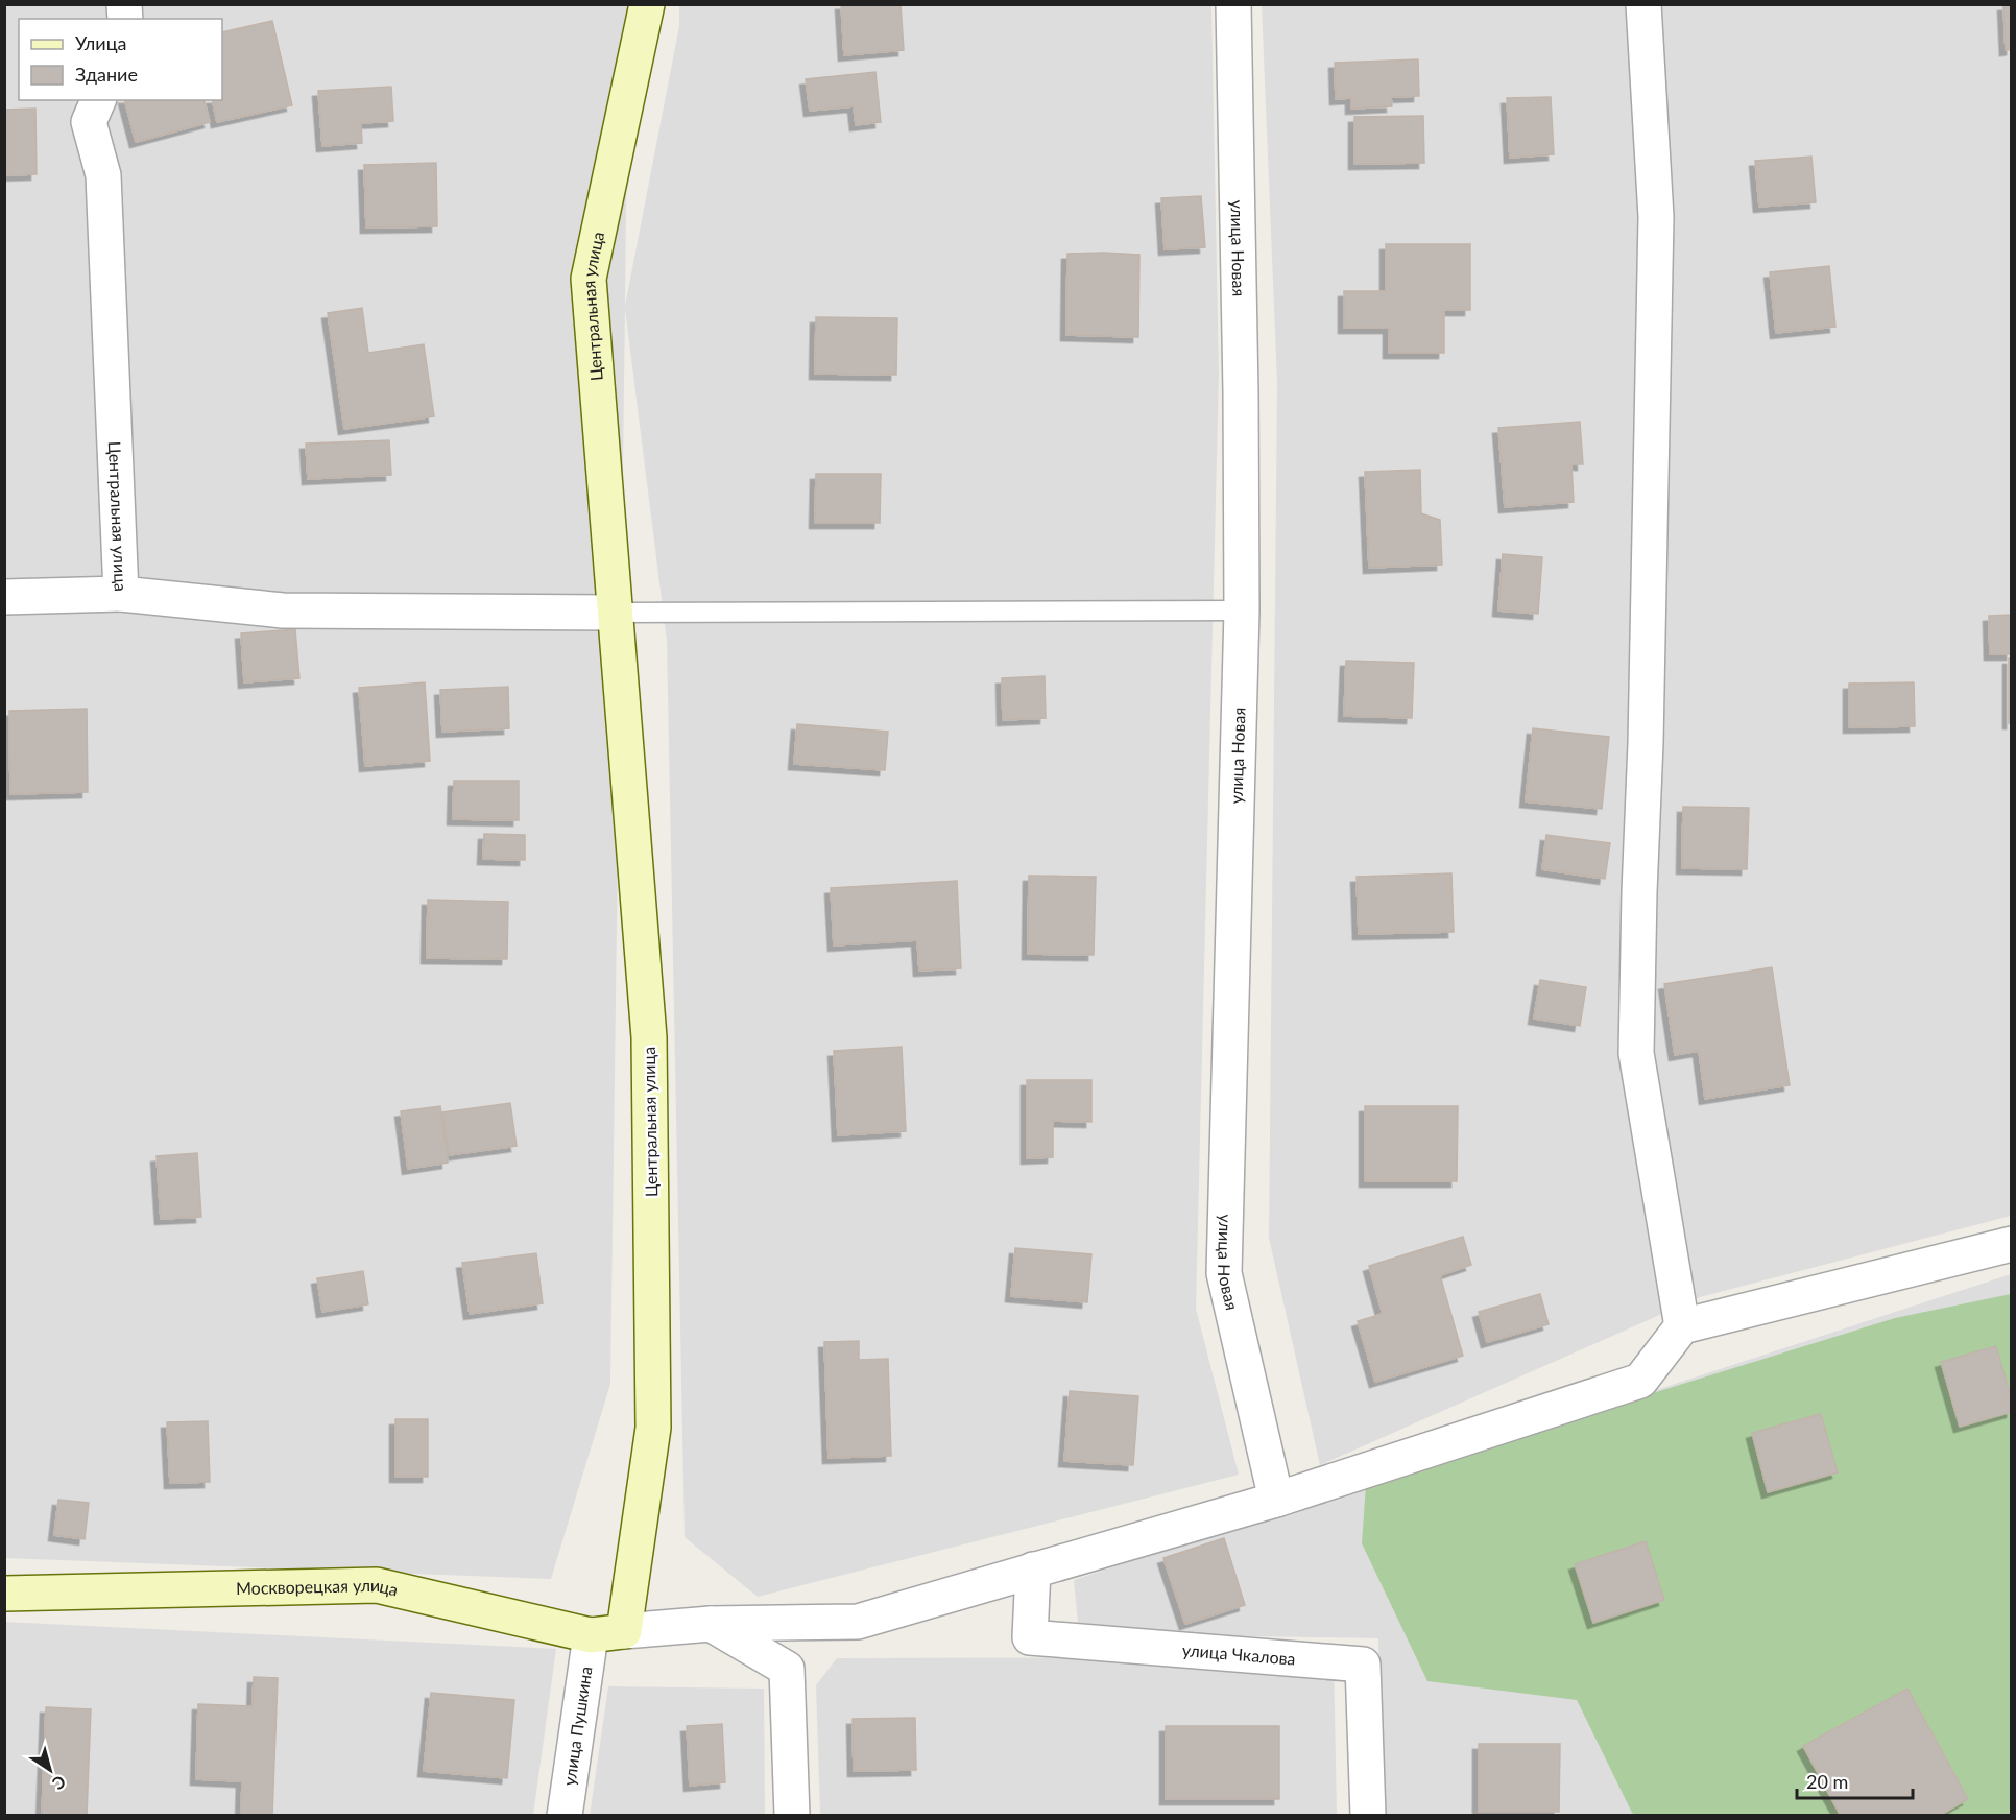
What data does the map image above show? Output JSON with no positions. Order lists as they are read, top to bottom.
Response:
{
  "streets": {
    "street": [
      "улица Новая",
      "Центральная улица",
      "Москворецкая улица",
      "улица Чкалова",
      "улица Пушкина"
    ]
  },
  "crossings": [
    ["Центральная улица", "Москворецкая улица"],
    ["Москворецкая улица", "улица Пушкина"]
  ],
  "legend": ["Улица", "Здание"],
  "scale_bar": "20 m",
  "north": "bottom right"
}
